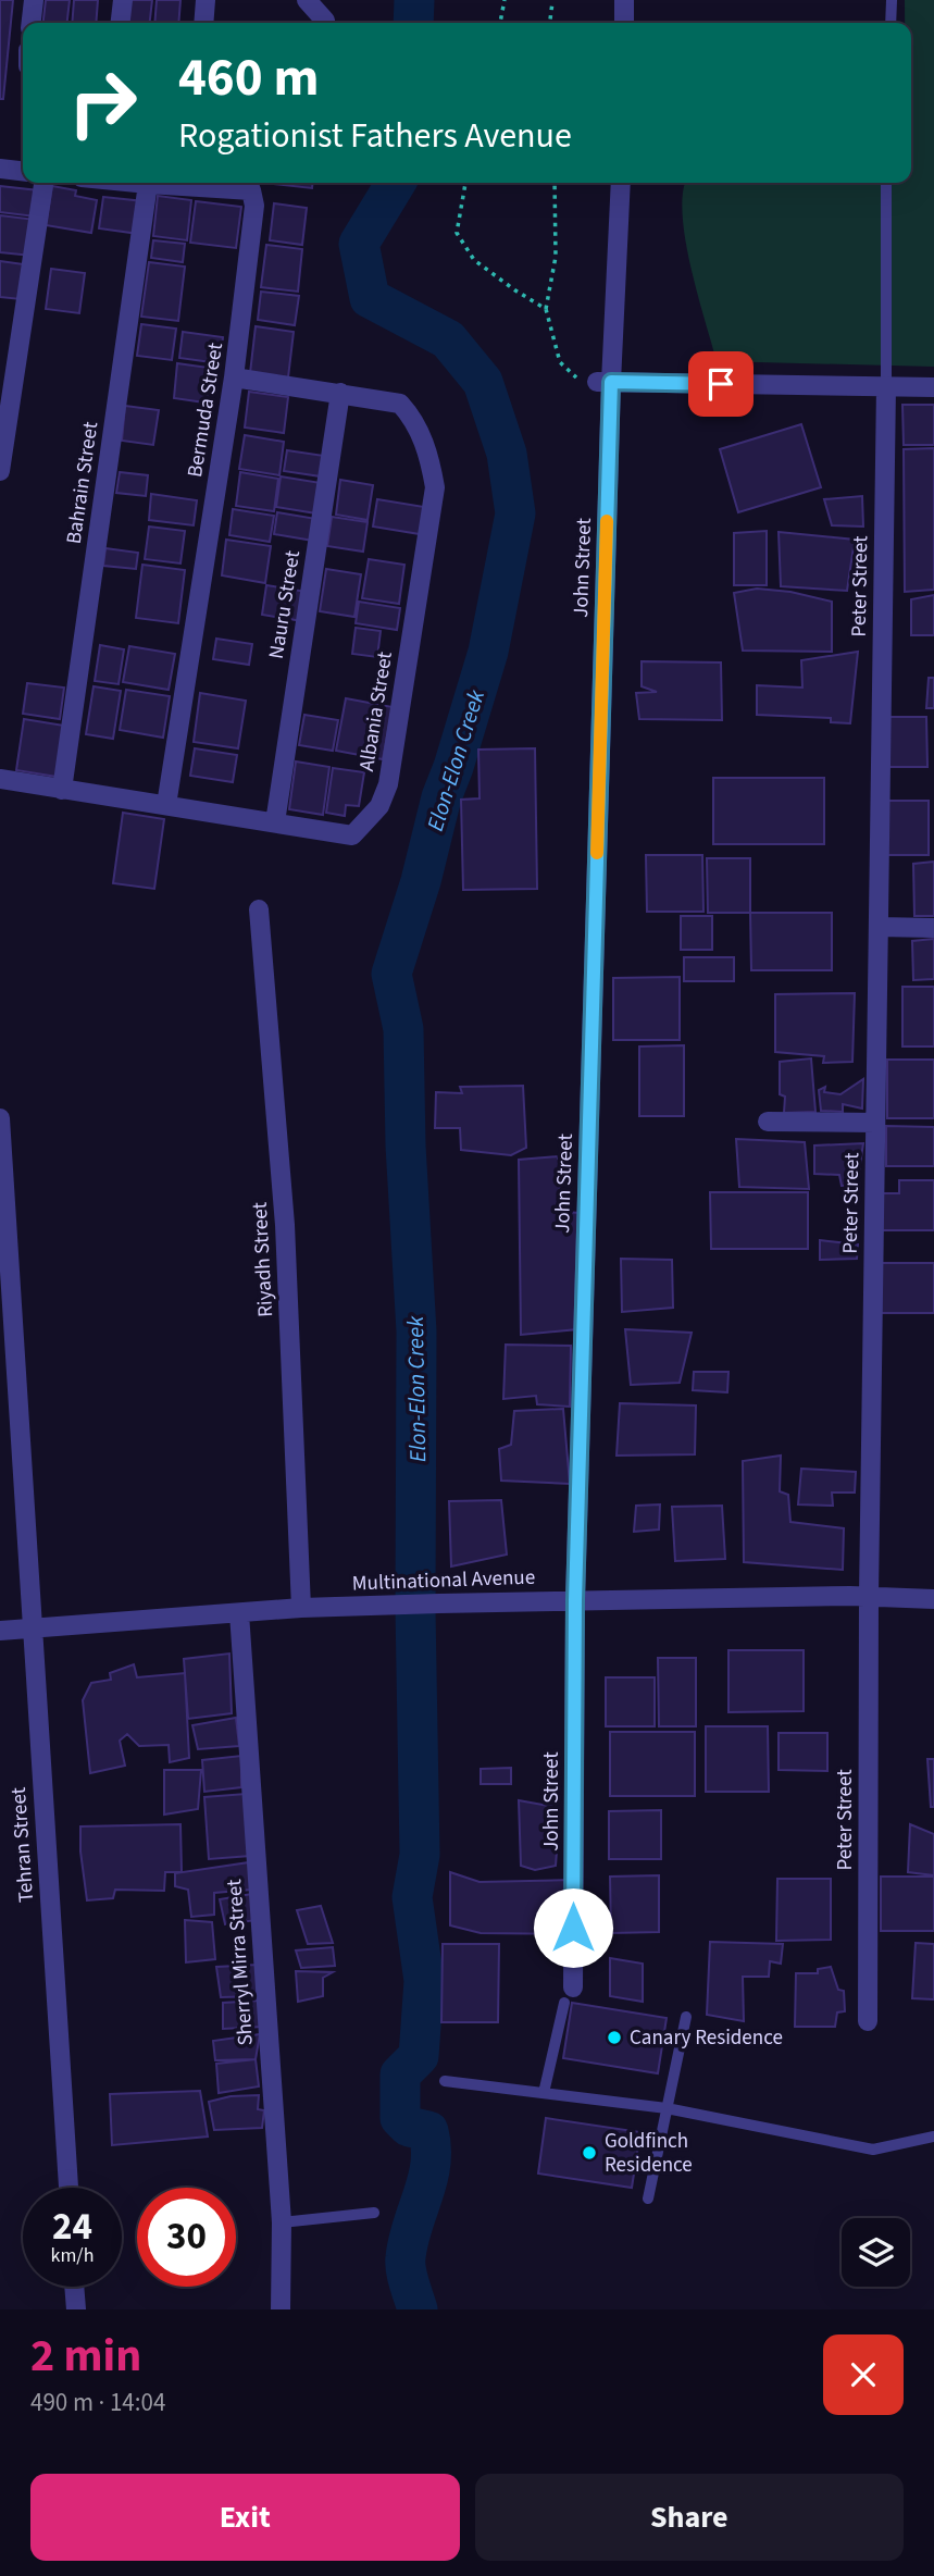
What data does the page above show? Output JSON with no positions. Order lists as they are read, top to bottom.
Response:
{
  "streets": {
    "street": [
      "Bermuda Street",
      "Bahrain Street",
      "John Street",
      "Peter Street",
      "Nauru Street",
      "Albania Street",
      "Riyadh Street",
      "Multinational Avenue",
      "Tehran Street",
      "Sherryl Mirra Street"
    ]
  },
  "crossings": [
    ["Bermuda Street", "Bahrain Street"],
    ["Bermuda Street", "Albania Street"],
    ["Bahrain Street", "Albania Street"],
    ["John Street", "Multinational Avenue"],
    ["Peter Street", "Multinational Avenue"],
    ["Nauru Street", "Albania Street"],
    ["Riyadh Street", "Multinational Avenue"],
    ["Multinational Avenue", "Tehran Street"],
    ["Multinational Avenue", "Sherryl Mirra Street"]
  ],
  "water": ["Elon-Elon Creek"],
  "places": ["Canary Residence", "Goldfinch Residence"],
  "page": {
    "turn": ["460 m", "Rogationist Fathers Avenue"],
    "speed": "24 km/h",
    "limit": "30",
    "heading": ["2 min", "490 m · 14:04"],
    "buttons": ["Exit", "Share"]
  }
}
